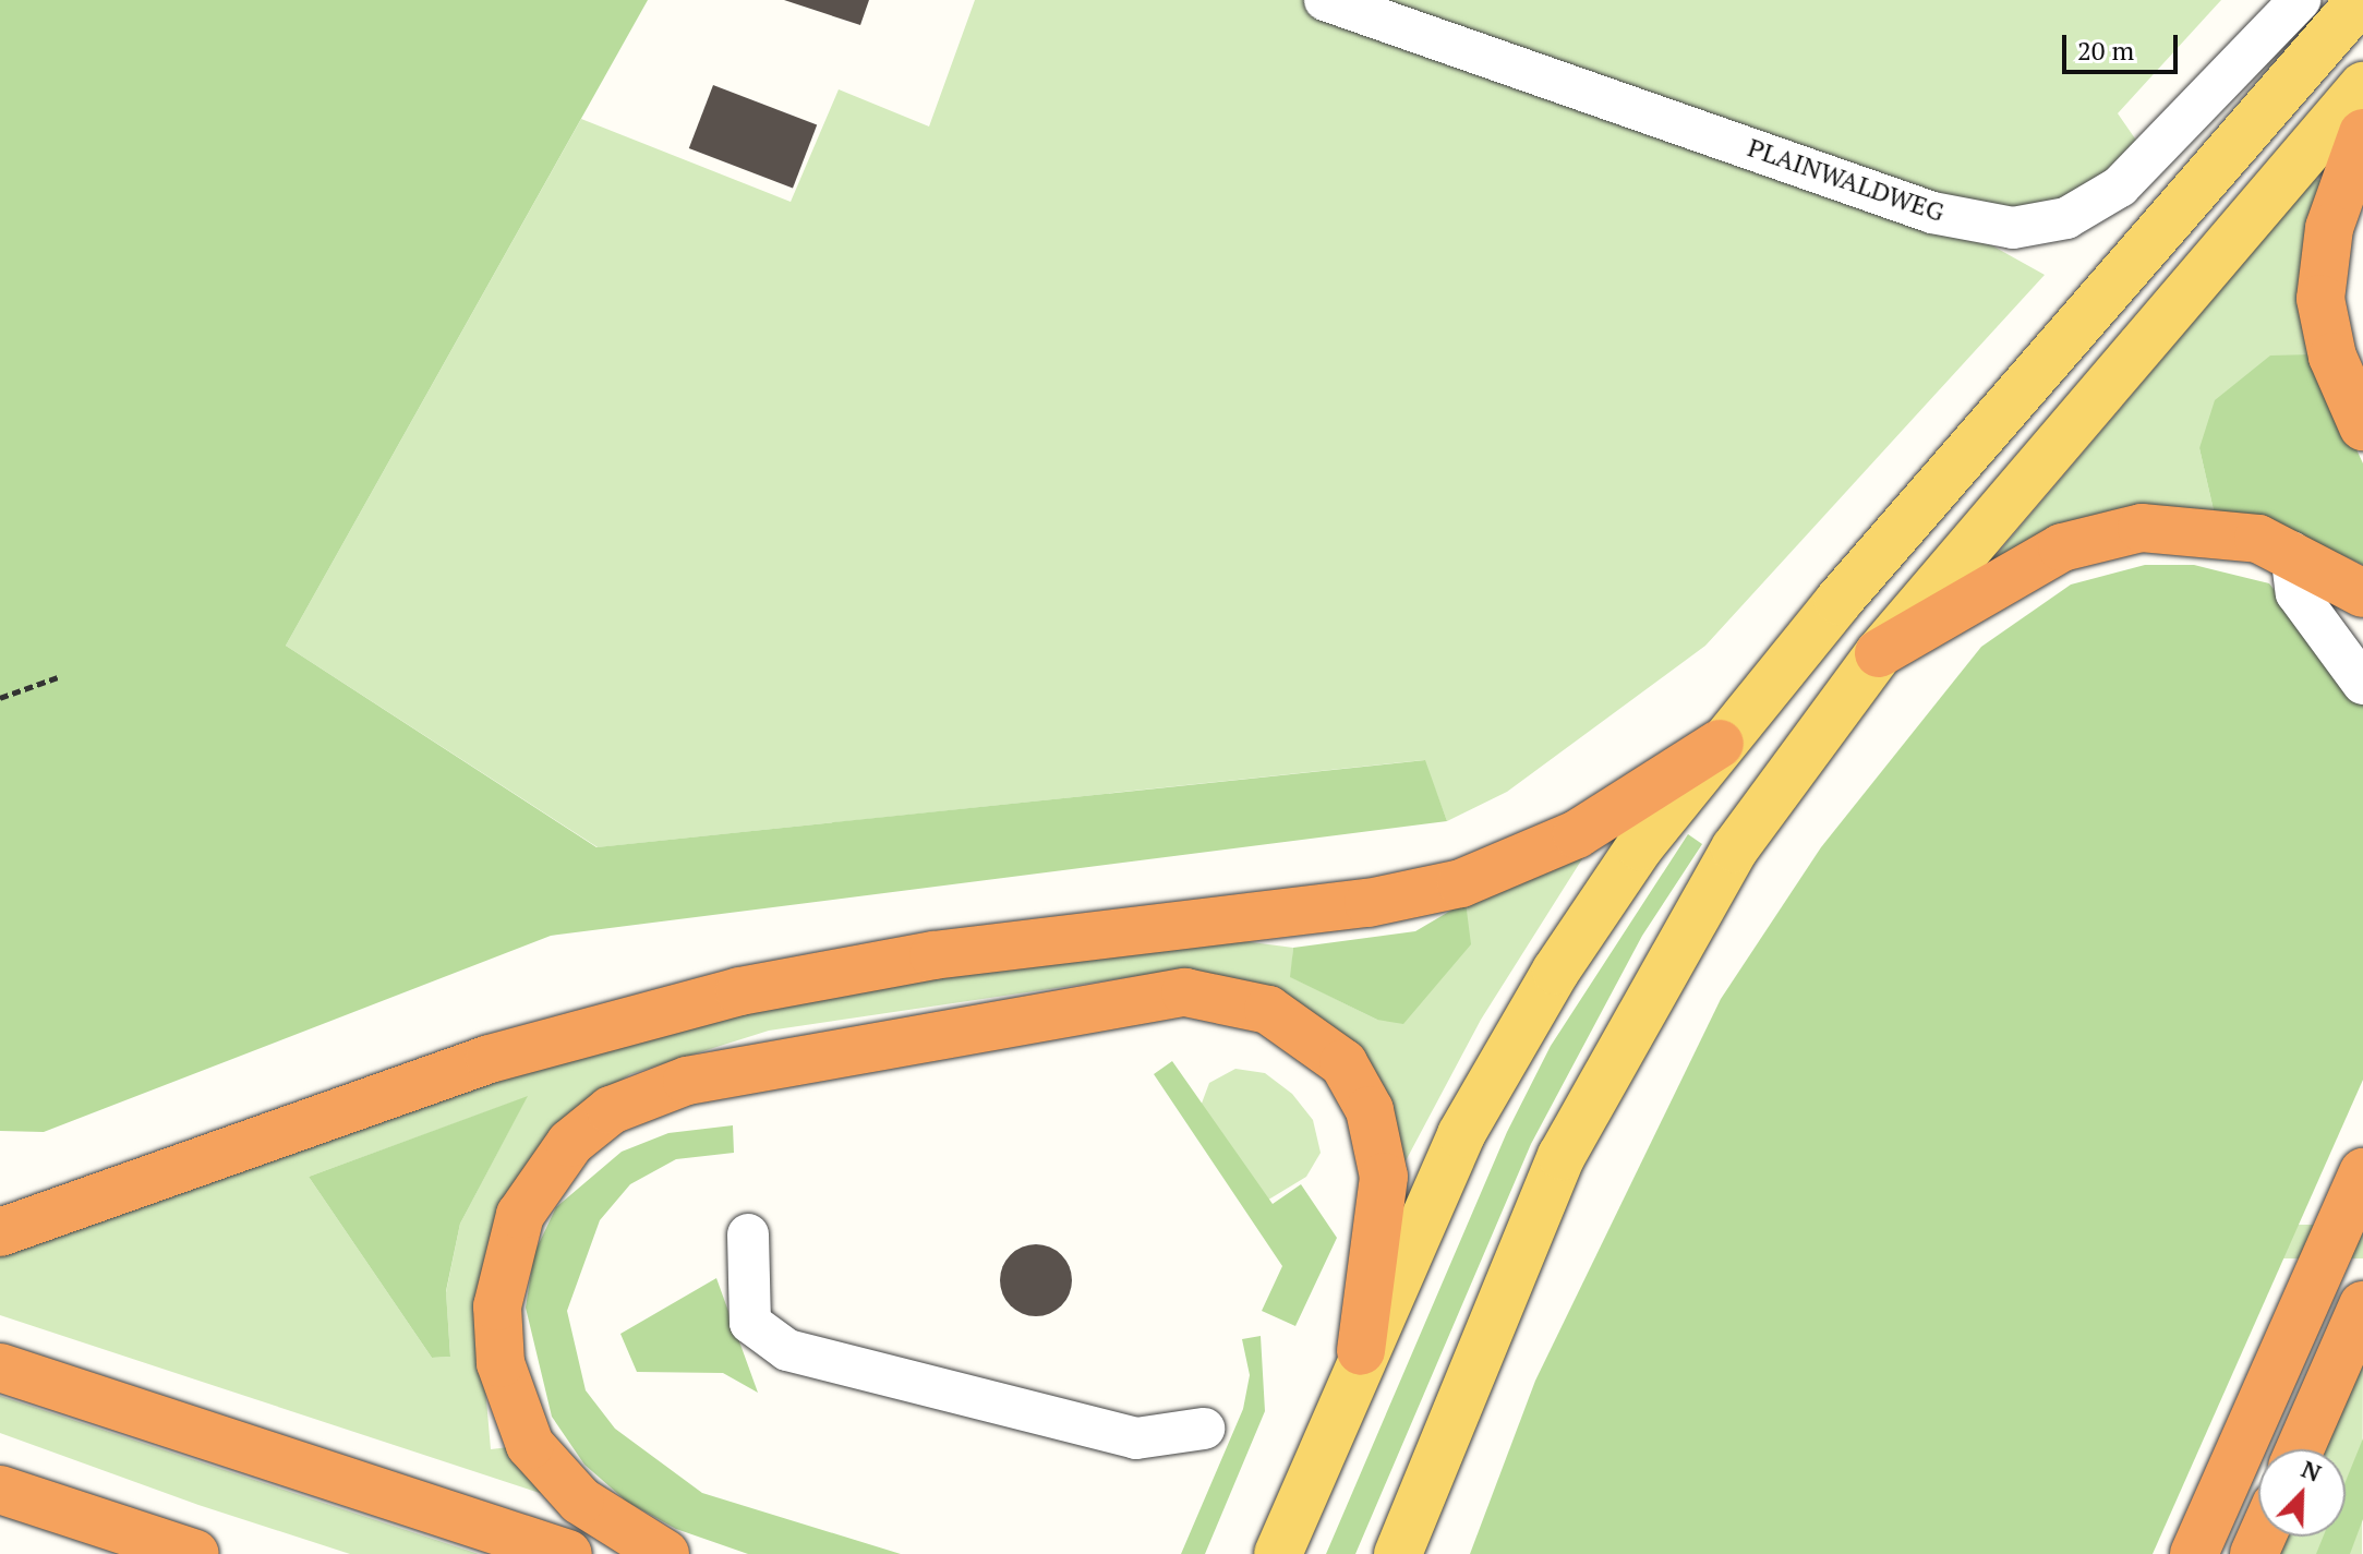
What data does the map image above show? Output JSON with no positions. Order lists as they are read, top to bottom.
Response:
{
  "streets": {
    "street": ["PLAINWALDWEG"]
  },
  "scale_bar": "20 m",
  "north": "top right"
}
